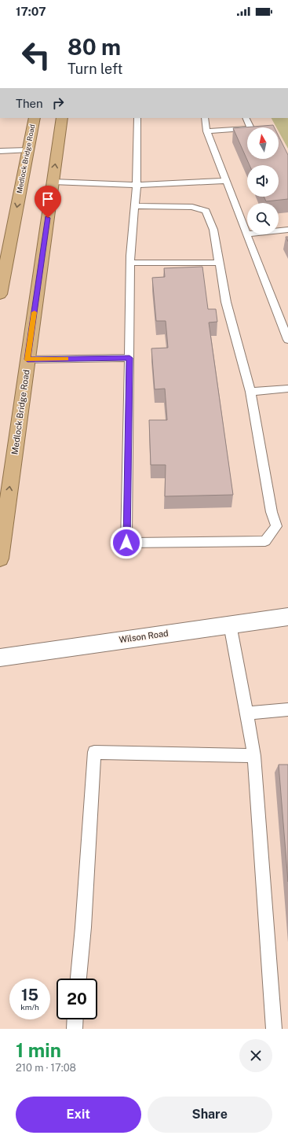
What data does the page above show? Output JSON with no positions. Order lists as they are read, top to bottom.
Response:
{
  "streets": {
    "highway": ["Medlock Bridge Road"],
    "street": ["Wilson Road"]
  },
  "north": "top",
  "page": {
    "status": "17:07",
    "turn": ["80 m", "Turn left"],
    "then": "Then",
    "speed": "15 km/h",
    "limit": "20",
    "heading": ["1 min", "210 m · 17:08"],
    "buttons": ["Exit", "Share"]
  }
}
